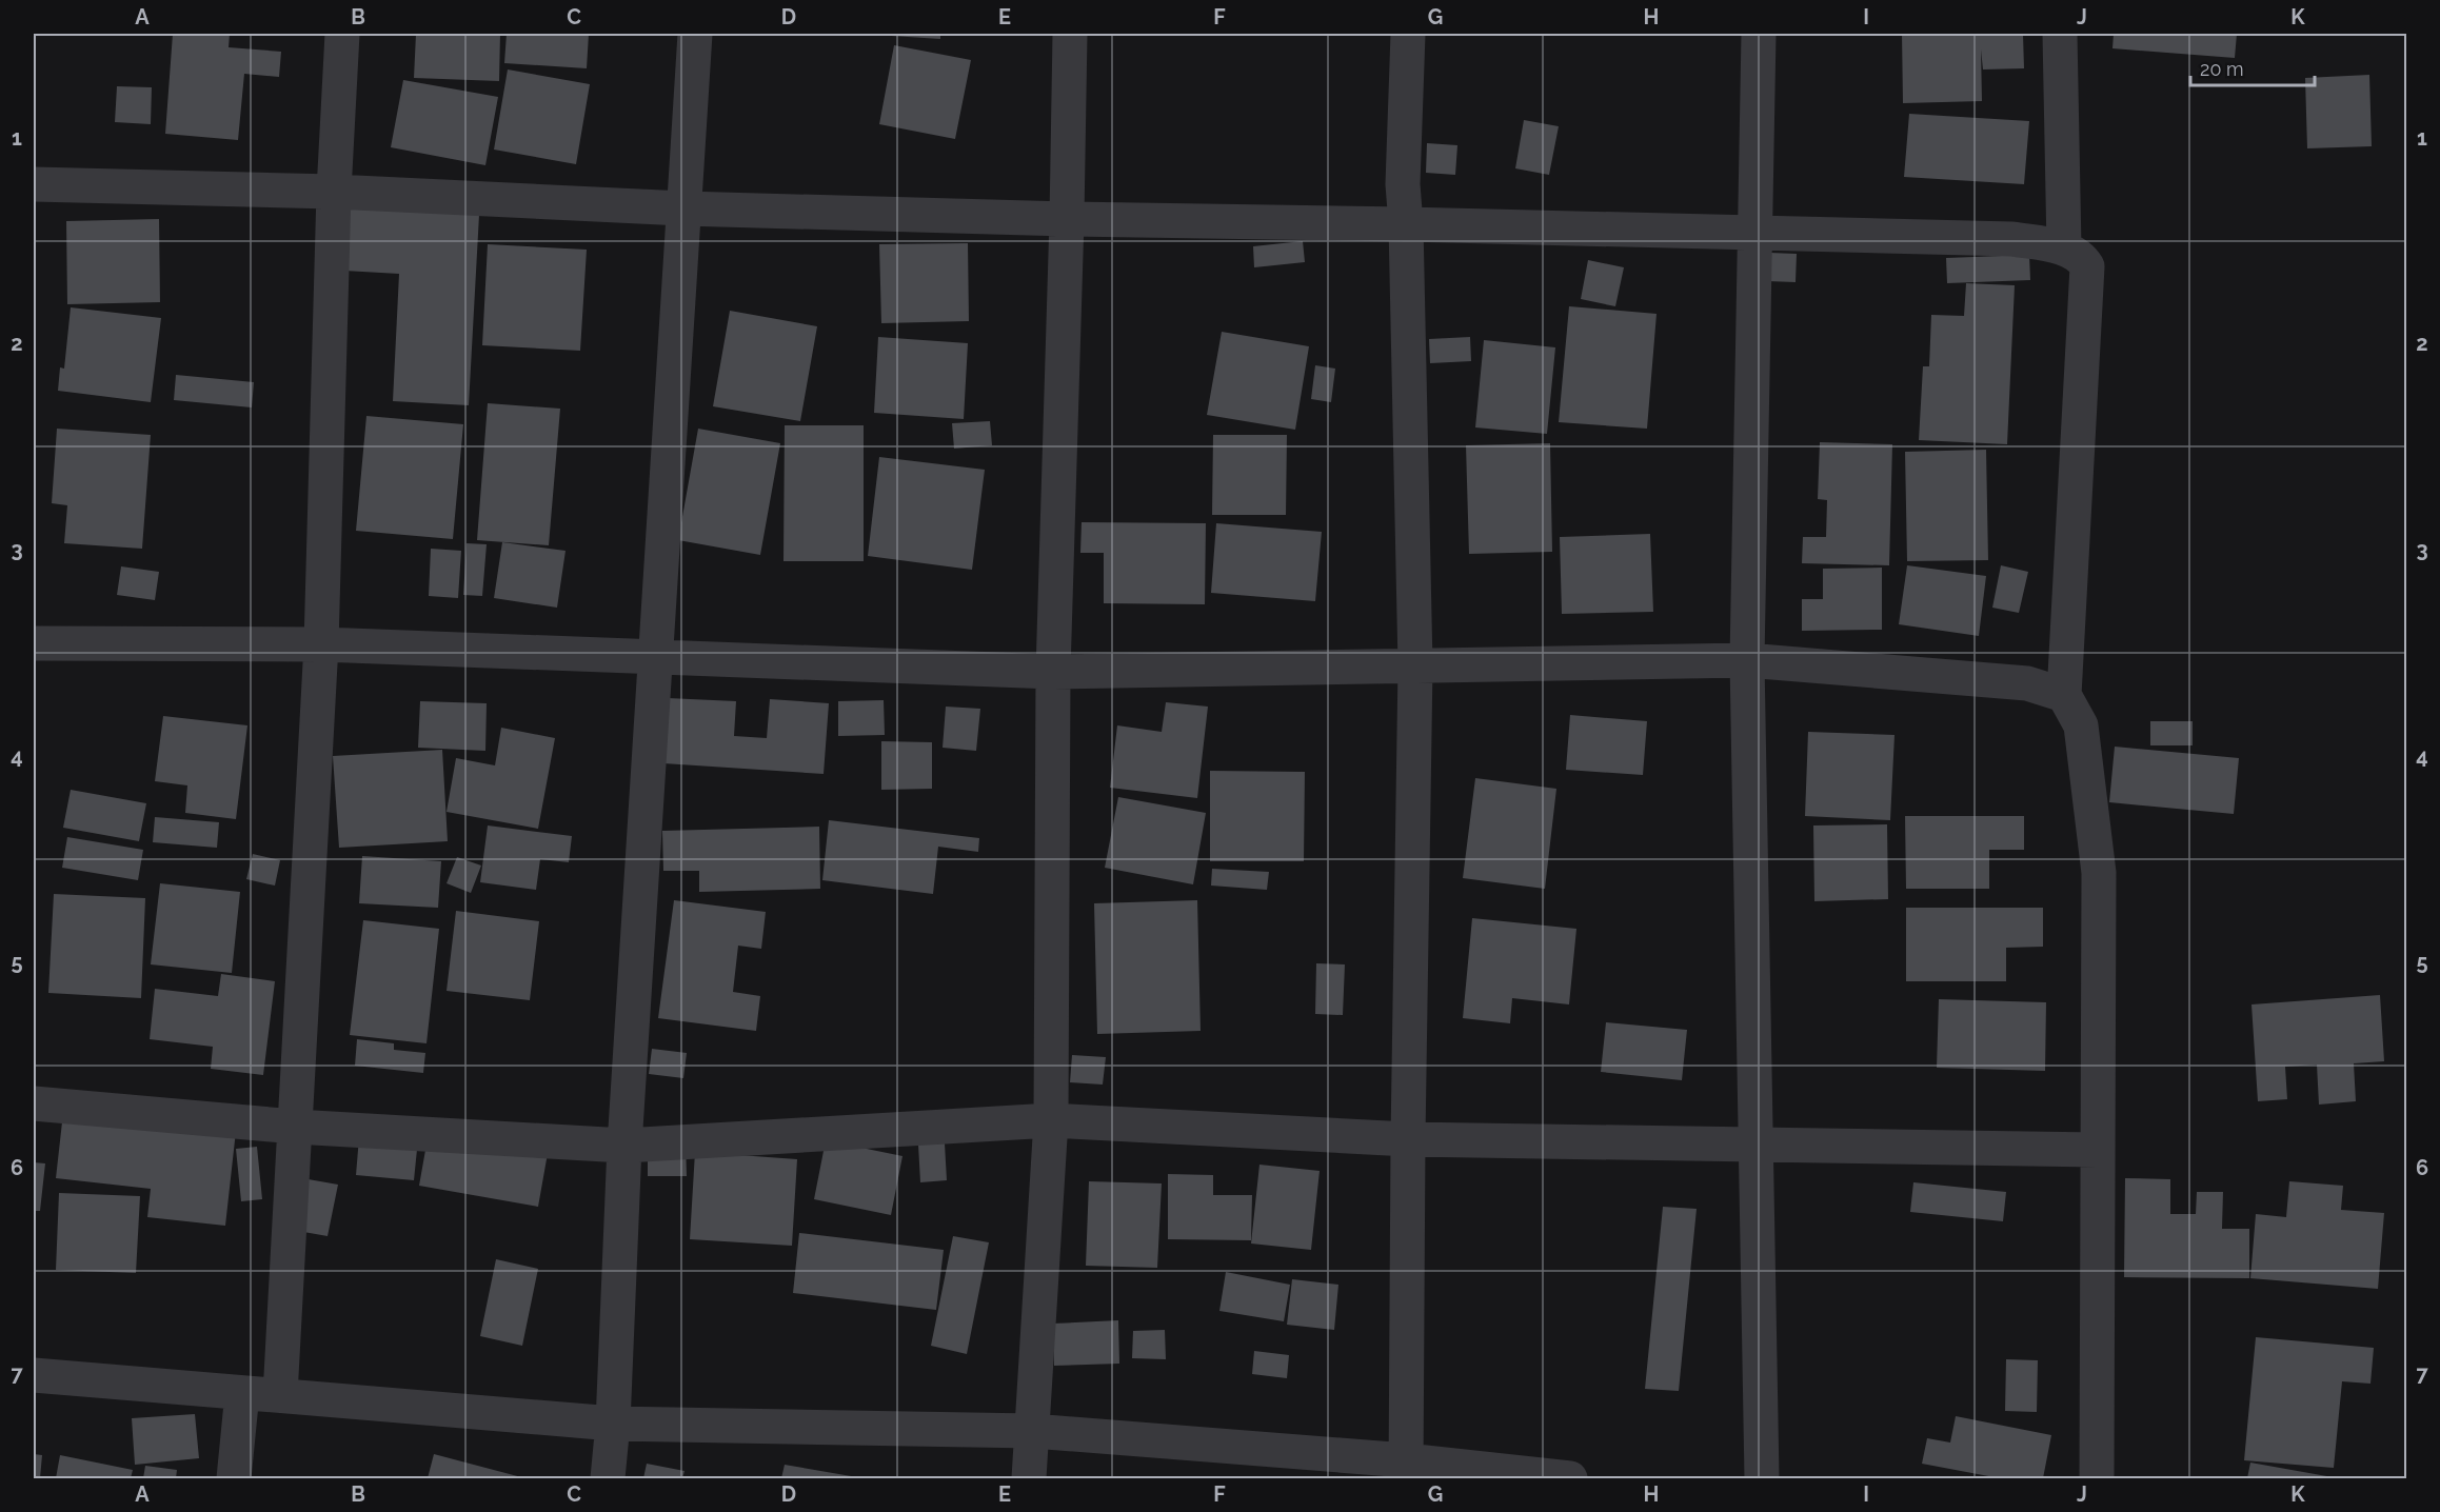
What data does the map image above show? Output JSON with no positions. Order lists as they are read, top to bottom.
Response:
{
  "scale_bar": "20 m",
  "grid": {
    "columns": [
      "A",
      "B",
      "C",
      "D",
      "E",
      "F",
      "G",
      "H",
      "I",
      "J",
      "K"
    ],
    "rows": [
      "1",
      "2",
      "3",
      "4",
      "5",
      "6",
      "7"
    ]
  }
}
